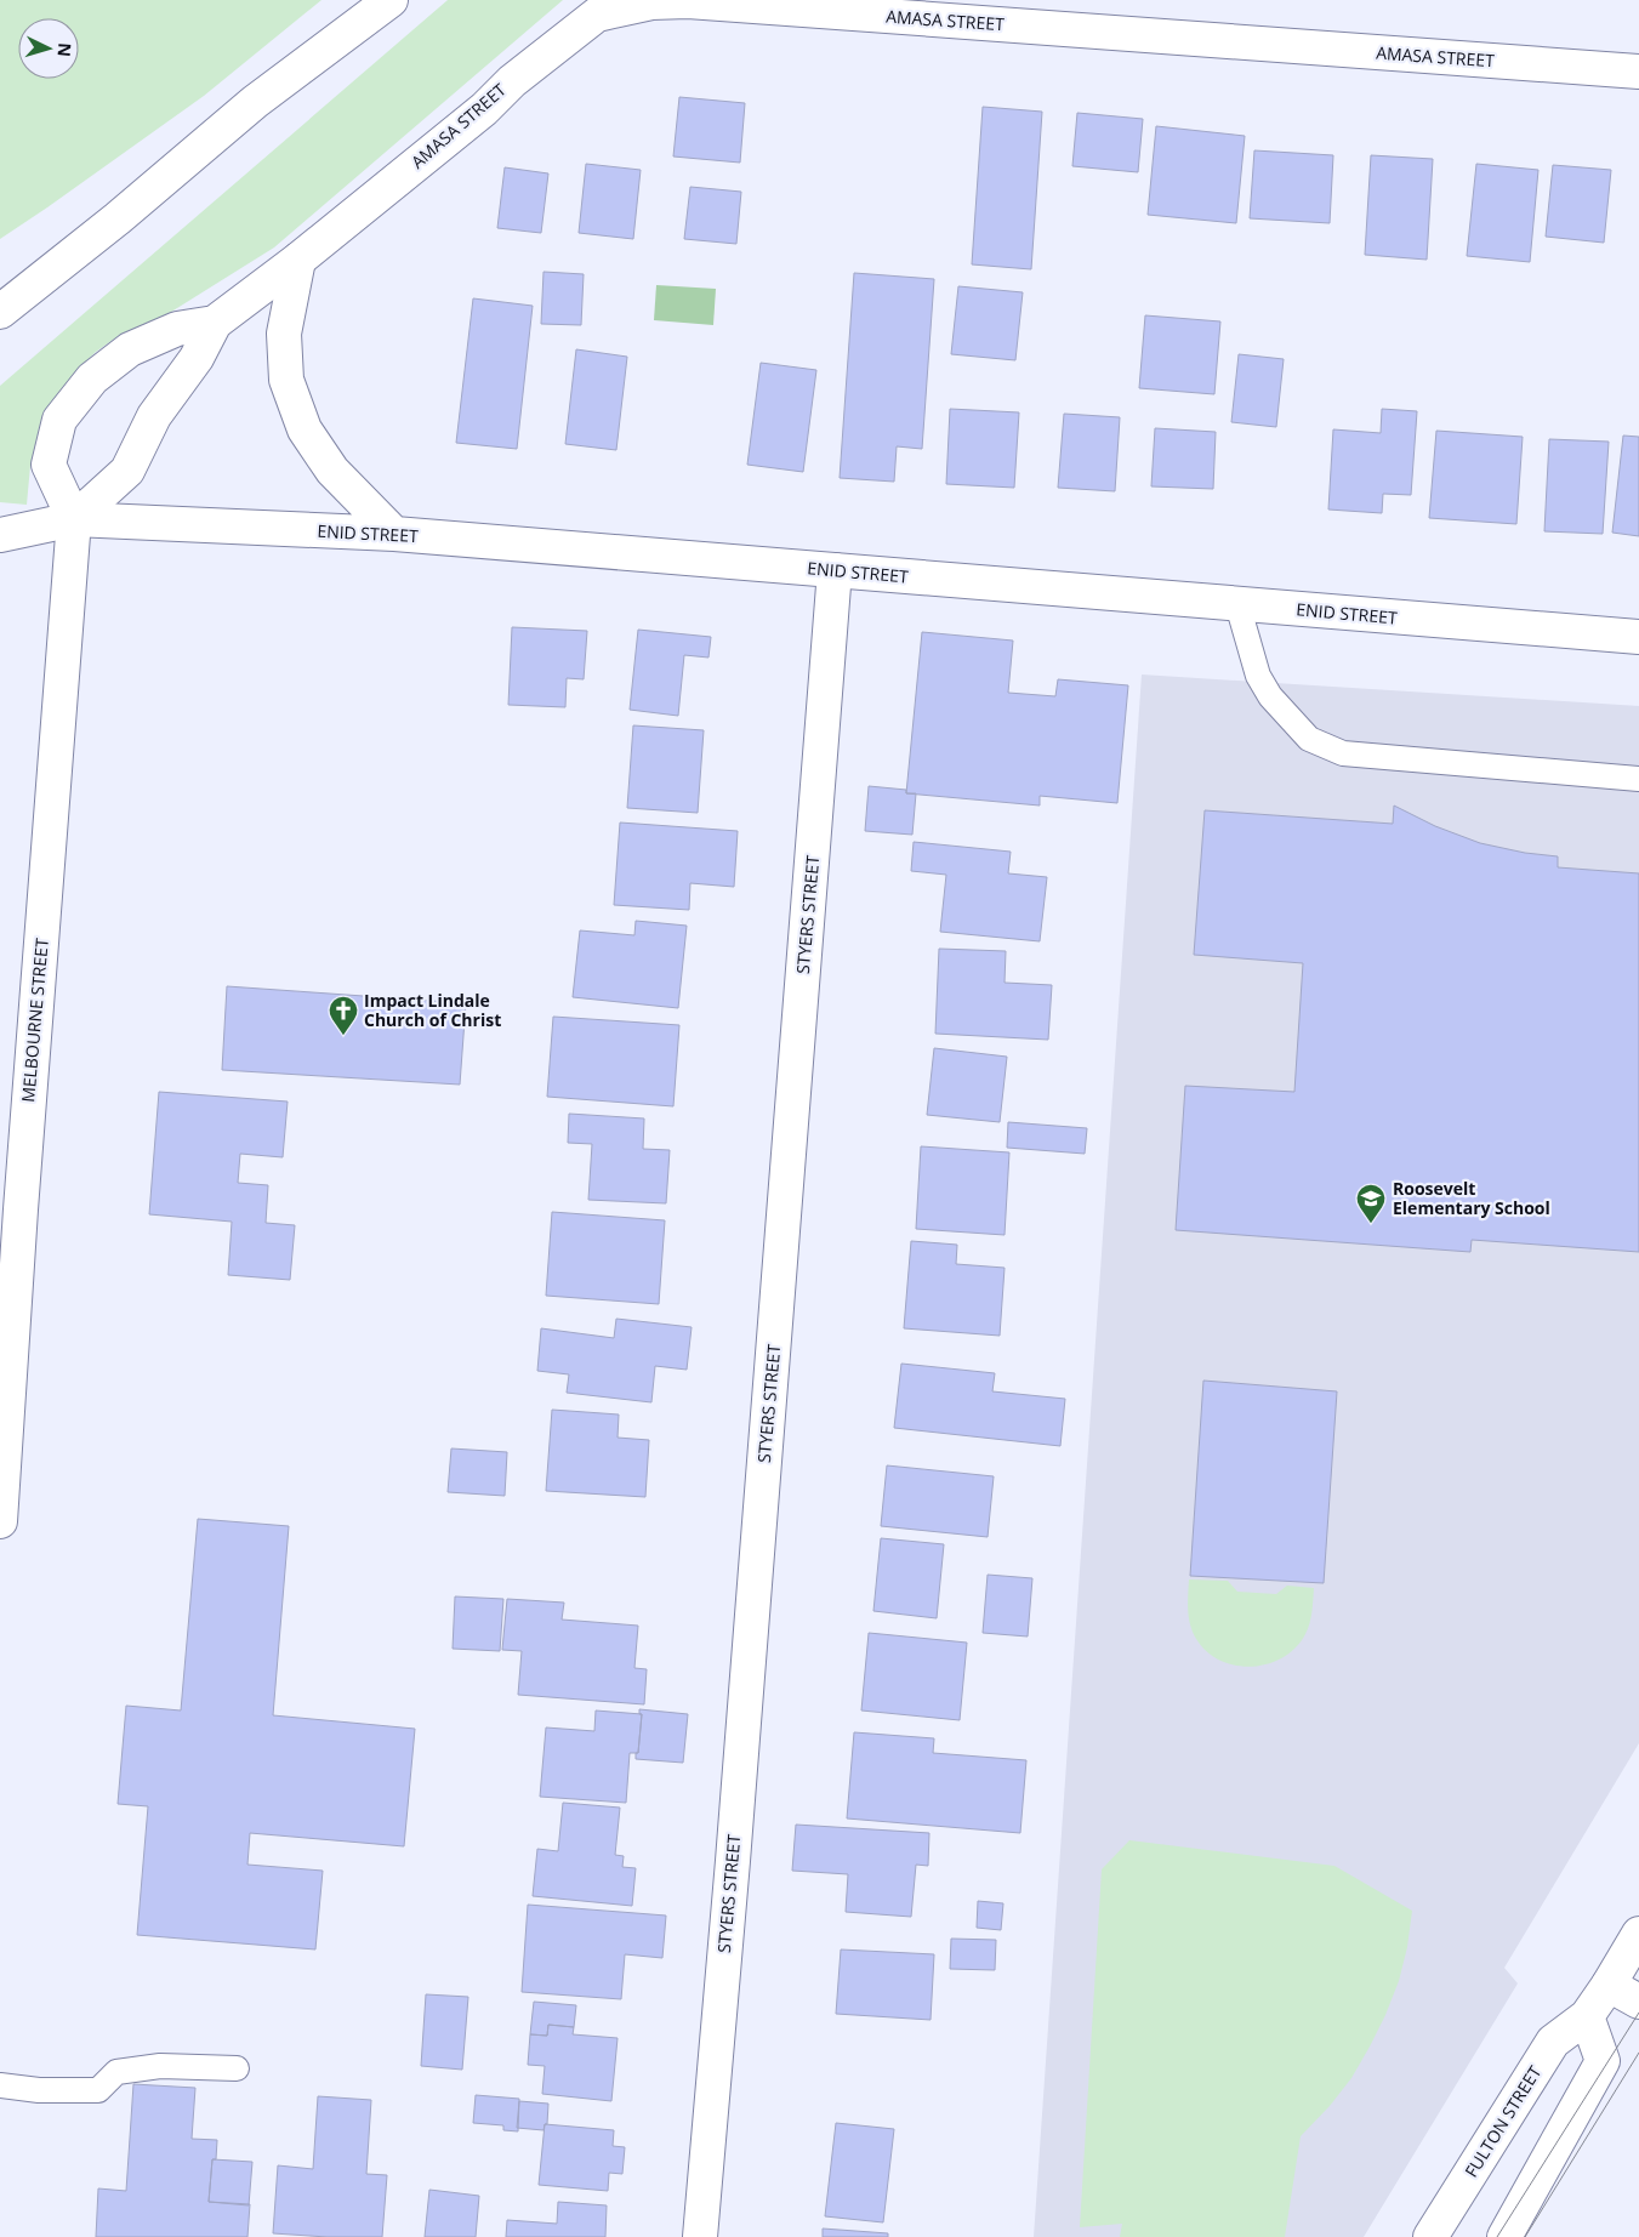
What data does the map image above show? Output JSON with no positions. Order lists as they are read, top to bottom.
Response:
{
  "streets": {
    "main road": [
      "AMASA STREET",
      "ENID STREET",
      "STYERS STREET",
      "MELBOURNE STREET",
      "FULTON STREET"
    ]
  },
  "crossings": [
    ["AMASA STREET", "ENID STREET"],
    ["AMASA STREET", "MELBOURNE STREET"],
    ["ENID STREET", "STYERS STREET"],
    ["ENID STREET", "MELBOURNE STREET"]
  ],
  "places": {
    "church": ["Impact Lindale Church of Christ"],
    "school or university": ["Roosevelt Elementary School"]
  },
  "north": "right"
}
